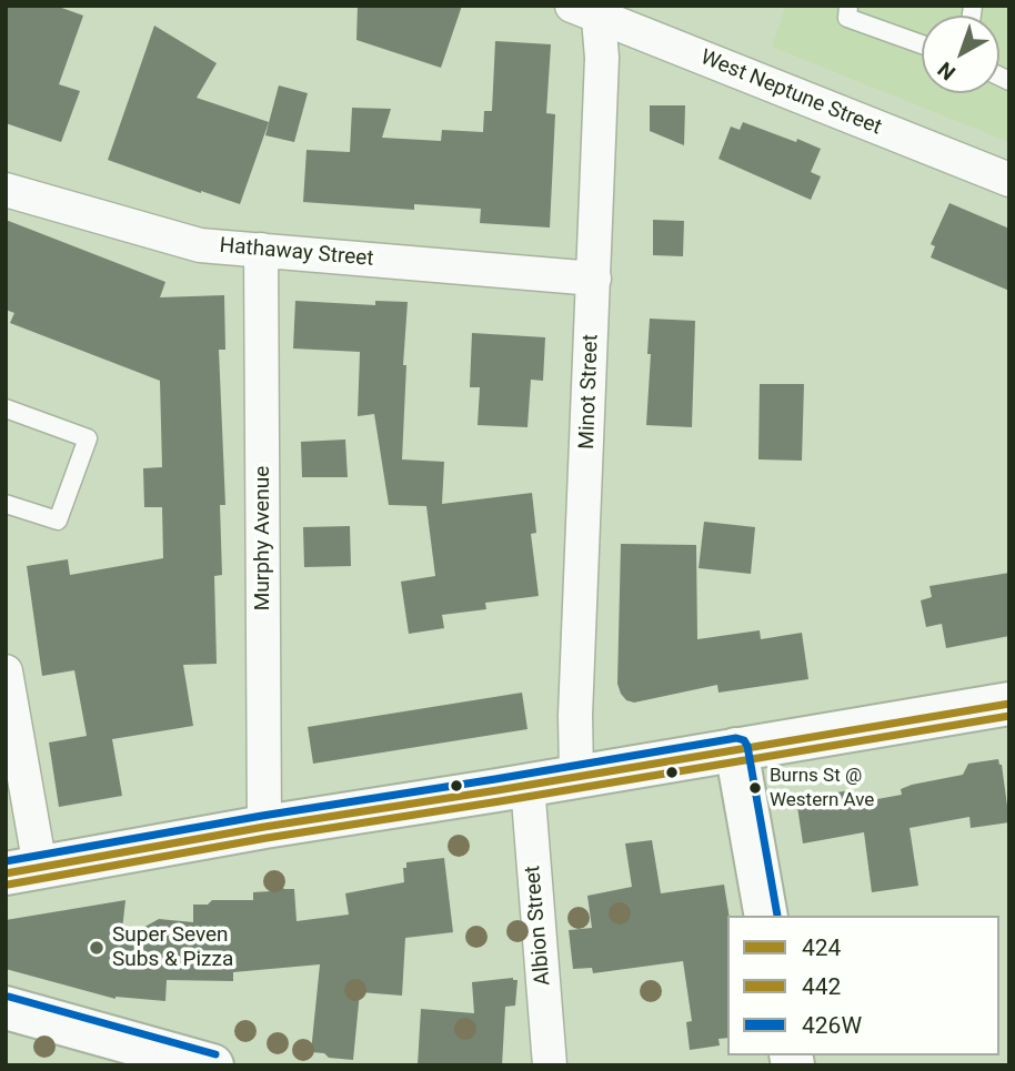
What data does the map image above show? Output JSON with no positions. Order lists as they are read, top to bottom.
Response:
{
  "streets": {
    "street": [
      "West Neptune Street",
      "Hathaway Street",
      "Minot Street",
      "Murphy Avenue",
      "Albion Street"
    ]
  },
  "crossings": [
    ["West Neptune Street", "Minot Street"],
    ["Hathaway Street", "Minot Street"],
    ["Hathaway Street", "Murphy Avenue"]
  ],
  "places": ["Burns St @ Western Ave", "Super Seven Subs & Pizza"],
  "lines": ["transit line 424", "transit line 442", "transit line 426W"],
  "legend": ["424", "442", "426W"],
  "north": "bottom left"
}
